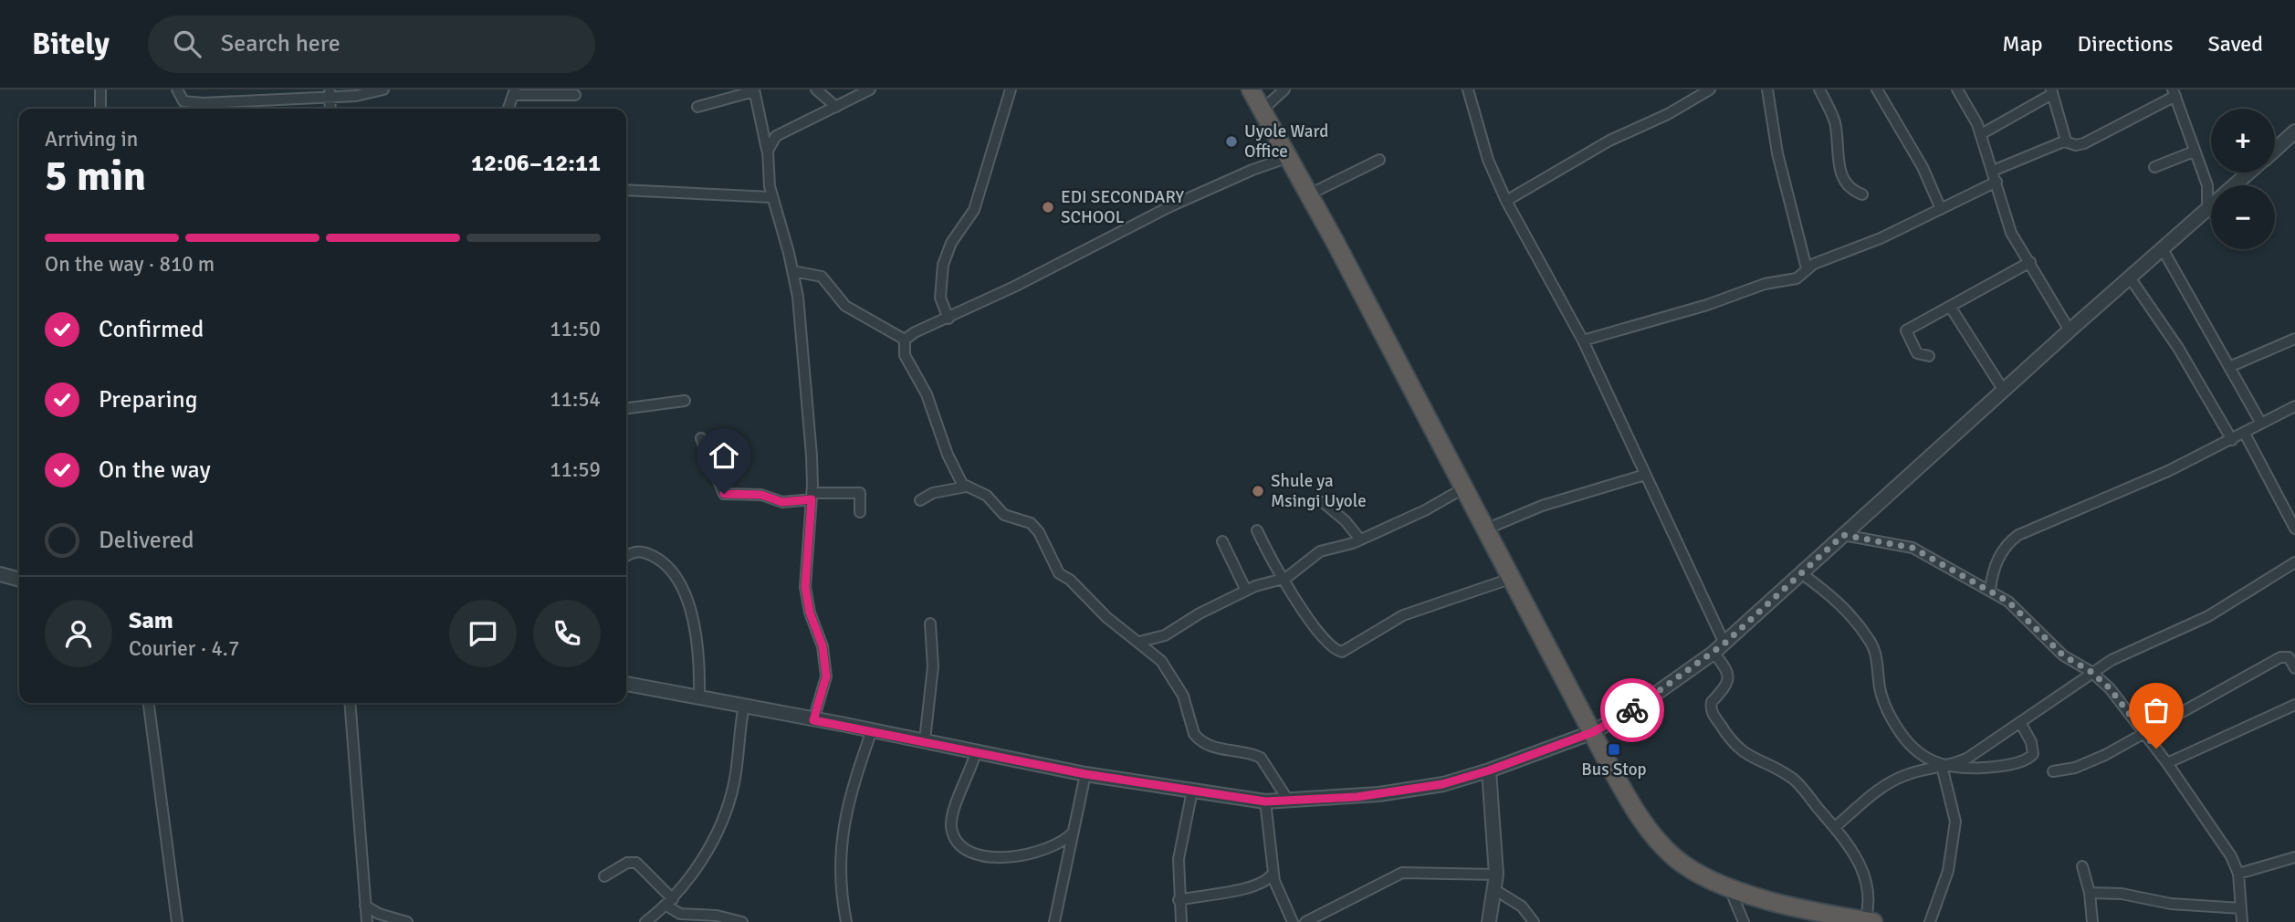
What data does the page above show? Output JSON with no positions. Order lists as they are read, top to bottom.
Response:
{
  "places": {
    "other": ["Uyole Ward Office", "EDI SECONDARY SCHOOL", "Shule ya Msingi Uyole"],
    "transit": ["Bus Stop"]
  },
  "page": {
    "header": "Bitely",
    "search": "Search here",
    "nav": ["Map", "Directions", "Saved"],
    "map_buttons": ["+", "−"],
    "heading": ["5 min", "Arriving in", "12:06–12:11"],
    "panel": ["Sam", "Courier · 4.7"],
    "bar": "On the way · 810 m",
    "list": [
      ["Confirmed", "11:50"],
      ["Preparing", "11:54"],
      ["On the way", "11:59"],
      "Delivered"
    ]
  }
}
